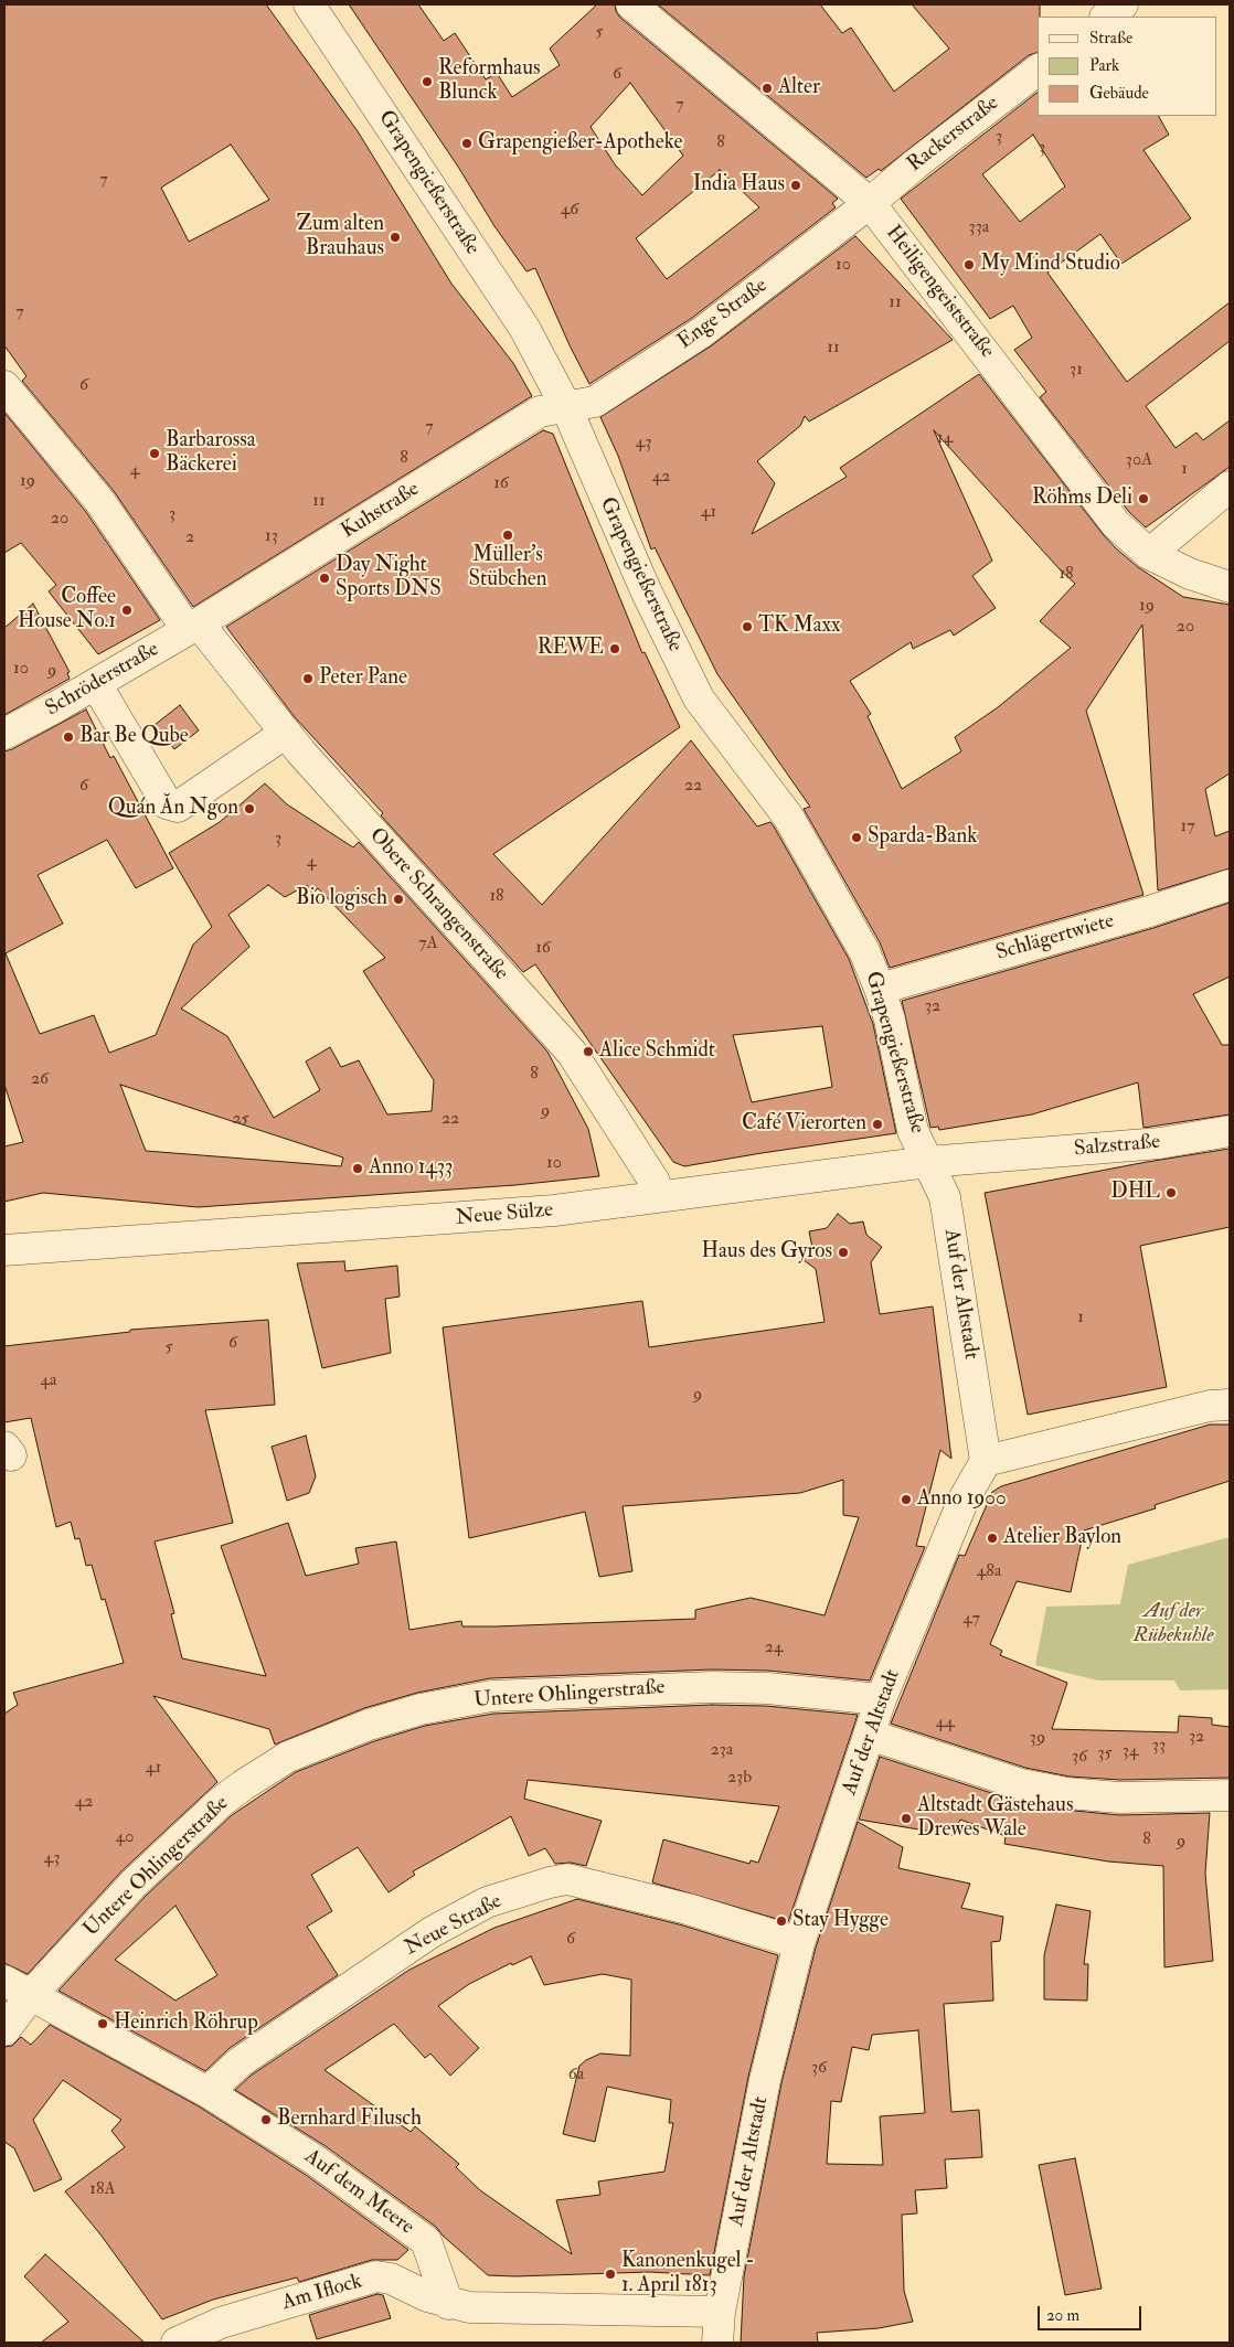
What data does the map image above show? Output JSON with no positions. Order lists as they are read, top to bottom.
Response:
{
  "streets": {
    "street": [
      "Rackerstraße",
      "Grapengießerstraße",
      "Heiligengeiststraße",
      "Enge Straße",
      "Kuhstraße",
      "Schröderstraße",
      "Obere Schrangenstraße",
      "Schlägertwiete",
      "Salzstraße",
      "Neue Sülze",
      "Auf der Altstadt",
      "Untere Ohlingerstraße",
      "Neue Straße",
      "Auf dem Meere",
      "Am Iflock"
    ]
  },
  "crossings": [
    ["Rackerstraße", "Heiligengeiststraße"],
    ["Rackerstraße", "Enge Straße"],
    ["Grapengießerstraße", "Enge Straße"],
    ["Grapengießerstraße", "Kuhstraße"],
    ["Grapengießerstraße", "Schlägertwiete"],
    ["Grapengießerstraße", "Neue Sülze"],
    ["Grapengießerstraße", "Auf der Altstadt"],
    ["Heiligengeiststraße", "Enge Straße"],
    ["Enge Straße", "Kuhstraße"],
    ["Kuhstraße", "Schröderstraße"],
    ["Kuhstraße", "Obere Schrangenstraße"],
    ["Schröderstraße", "Obere Schrangenstraße"],
    ["Obere Schrangenstraße", "Neue Sülze"],
    ["Salzstraße", "Neue Sülze"],
    ["Neue Sülze", "Auf der Altstadt"],
    ["Auf der Altstadt", "Untere Ohlingerstraße"],
    ["Auf der Altstadt", "Neue Straße"],
    ["Untere Ohlingerstraße", "Auf dem Meere"],
    ["Neue Straße", "Auf dem Meere"],
    ["Auf dem Meere", "Am Iflock"]
  ],
  "parks": ["Auf der Rübekuhle"],
  "places": [
    "Reformhaus Blunck",
    "Alter",
    "Grapengießer-Apotheke",
    "India Haus",
    "Zum alten Brauhaus",
    "My Mind Studio",
    "Barbarossa Bäckerei",
    "Röhms Deli",
    "Müller's Stübchen",
    "Day Night Sports DNS",
    "Coffee House No.1",
    "TK Maxx",
    "REWE",
    "Peter Pane",
    "Bar Be Qube",
    "Quán Ăn Ngon",
    "Sparda-Bank",
    "Bio logisch",
    "Alice Schmidt",
    "Café Vierorten",
    "Anno 1433",
    "DHL",
    "Haus des Gyros",
    "Anno 1900",
    "Atelier Baylon",
    "Altstadt Gästehaus Drewes Wale",
    "Stay Hygge",
    "Heinrich Röhrup",
    "Bernhard Filusch",
    "Kanonenkugel - 1. April 1813"
  ],
  "house_numbers": [
    "5",
    "6",
    "7",
    "3",
    "8",
    "3",
    "7",
    "46",
    "33a",
    "10",
    "11",
    "7",
    "11",
    "31",
    "6",
    "7",
    "14",
    "43",
    "8",
    "30A",
    "1",
    "4",
    "42",
    "19",
    "16",
    "11",
    "41",
    "3",
    "20",
    "13",
    "2",
    "18",
    "19",
    "20",
    "10",
    "9",
    "6",
    "22",
    "17",
    "3",
    "4",
    "18",
    "7A",
    "16",
    "32",
    "8",
    "26",
    "9",
    "25",
    "22",
    "10",
    "1",
    "6",
    "5",
    "4a",
    "9",
    "48a",
    "47",
    "24",
    "44",
    "32",
    "39",
    "33",
    "23a",
    "34",
    "35",
    "36",
    "41",
    "23b",
    "42",
    "40",
    "8",
    "9",
    "43",
    "6",
    "36",
    "6a",
    "18A"
  ],
  "legend": ["Straße", "Park", "Gebäude"],
  "scale_bar": "20 m"
}
